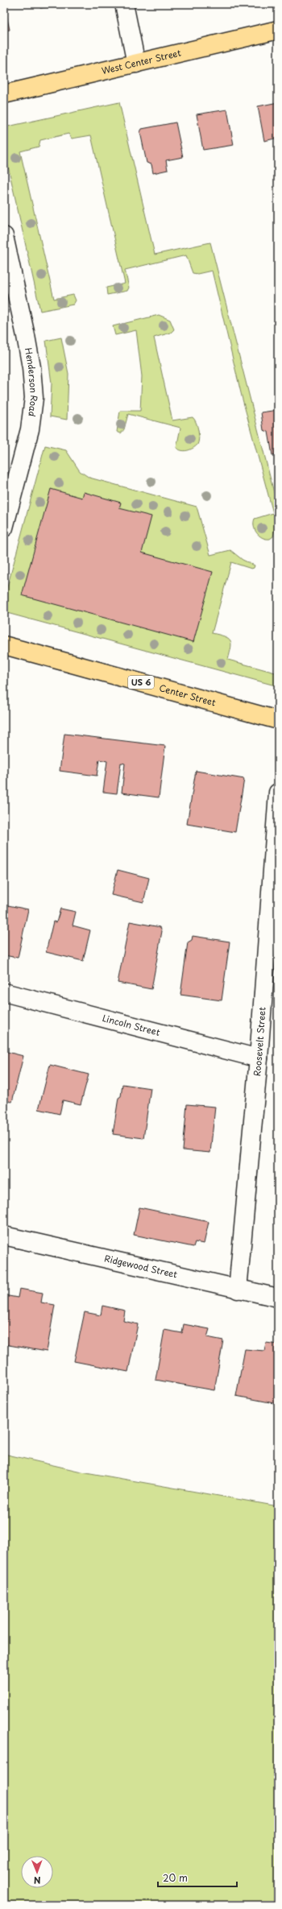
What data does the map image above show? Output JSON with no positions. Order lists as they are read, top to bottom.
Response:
{
  "streets": {
    "main road": ["West Center Street", "US 6", "Center Street"],
    "street": [
      "Henderson Road",
      "Lincoln Street",
      "Roosevelt Street",
      "Ridgewood Street"
    ]
  },
  "crossings": [
    ["Lincoln Street", "Roosevelt Street"],
    ["Roosevelt Street", "Ridgewood Street"]
  ],
  "scale_bar": "20 m",
  "north": "bottom"
}
